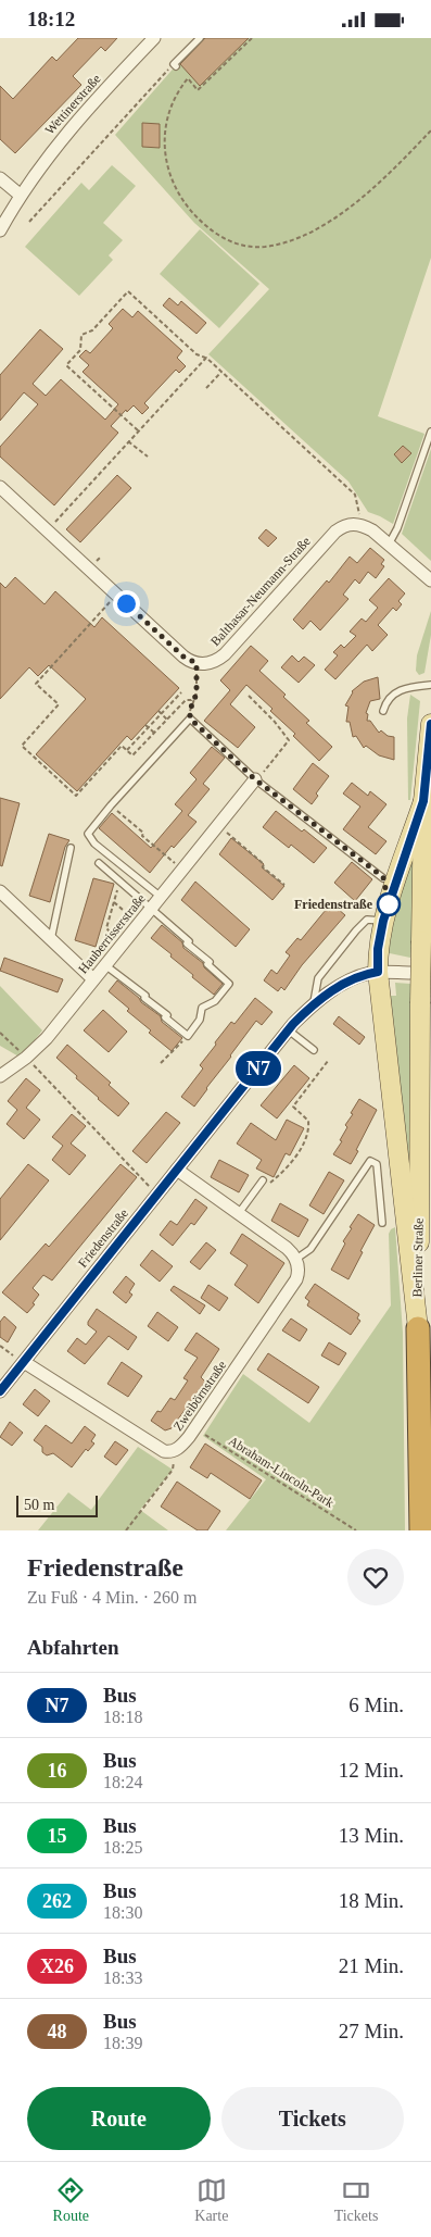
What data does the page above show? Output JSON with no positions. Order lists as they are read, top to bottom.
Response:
{
  "streets": {
    "highway": ["Berliner Straße"],
    "street": [
      "Wettinerstraße",
      "Balthasar-Neumann-Straße",
      "Hauberrisserstraße",
      "Friedenstraße",
      "Zweibörnstraße"
    ],
    "path": ["Abraham-Lincoln-Park"]
  },
  "crossings": [
    ["Friedenstraße", "Zweibörnstraße"],
    ["Zweibörnstraße", "Abraham-Lincoln-Park"]
  ],
  "places": ["Friedenstraße"],
  "lines": ["bus line N7"],
  "scale_bar": "50 m",
  "page": {
    "status": "18:12",
    "on_map": "N7",
    "scale": "50 m",
    "heading": [
      ["Friedenstraße", "Zu Fuß · 4 Min. · 260 m"],
      "Abfahrten"
    ],
    "list": [
      {
        "mark": "N7",
        "name": "Bus",
        "note": "18:18",
        "value": "6 Min."
      },
      {
        "mark": "16",
        "name": "Bus",
        "note": "18:24",
        "value": "12 Min."
      },
      {
        "mark": "15",
        "name": "Bus",
        "note": "18:25",
        "value": "13 Min."
      },
      {
        "mark": "262",
        "name": "Bus",
        "note": "18:30",
        "value": "18 Min."
      },
      {
        "mark": "X26",
        "name": "Bus",
        "note": "18:33",
        "value": "21 Min."
      },
      {
        "mark": "48",
        "name": "Bus",
        "note": "18:39",
        "value": "27 Min."
      }
    ],
    "buttons": ["Route", "Tickets"],
    "tabs": ["Route", "Karte", "Tickets"]
  }
}
